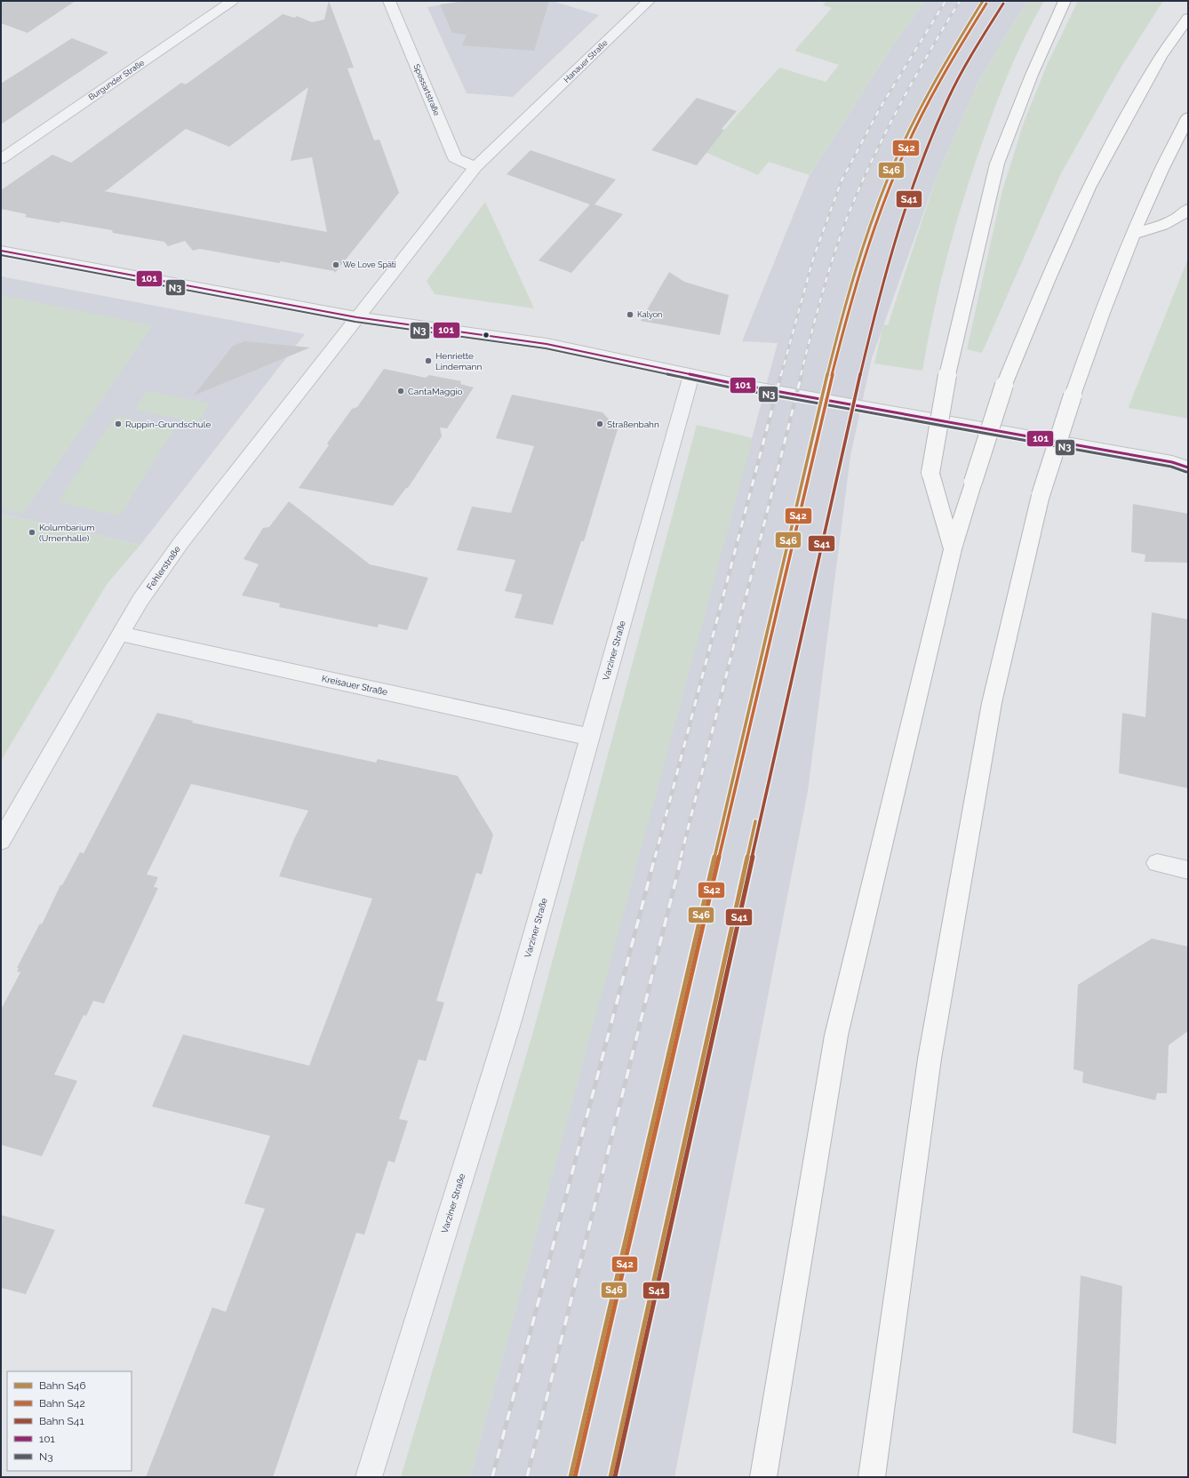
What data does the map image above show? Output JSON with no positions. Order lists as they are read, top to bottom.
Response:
{
  "streets": {
    "street": [
      "Hanauer Straße",
      "Burgunder Straße",
      "Spessartstraße",
      "Fehlerstraße",
      "Varziner Straße",
      "Kreisauer Straße"
    ]
  },
  "crossings": [
    ["Hanauer Straße", "Spessartstraße"],
    ["Hanauer Straße", "Fehlerstraße"],
    ["Fehlerstraße", "Kreisauer Straße"],
    ["Varziner Straße", "Kreisauer Straße"]
  ],
  "places": [
    "We Love Späti",
    "Kalyon",
    "Henriette Lindemann",
    "CantaMaggio",
    "Ruppin-Grundschule",
    "Straßenbahn",
    "Kolumbarium (Urnenhalle)"
  ],
  "lines": [
    "rail line S46",
    "rail line S42",
    "rail line S41",
    "transit line 101",
    "transit line N3"
  ],
  "legend": [
    "Bahn S46",
    "Bahn S42",
    "Bahn S41",
    "101",
    "N3"
  ]
}
